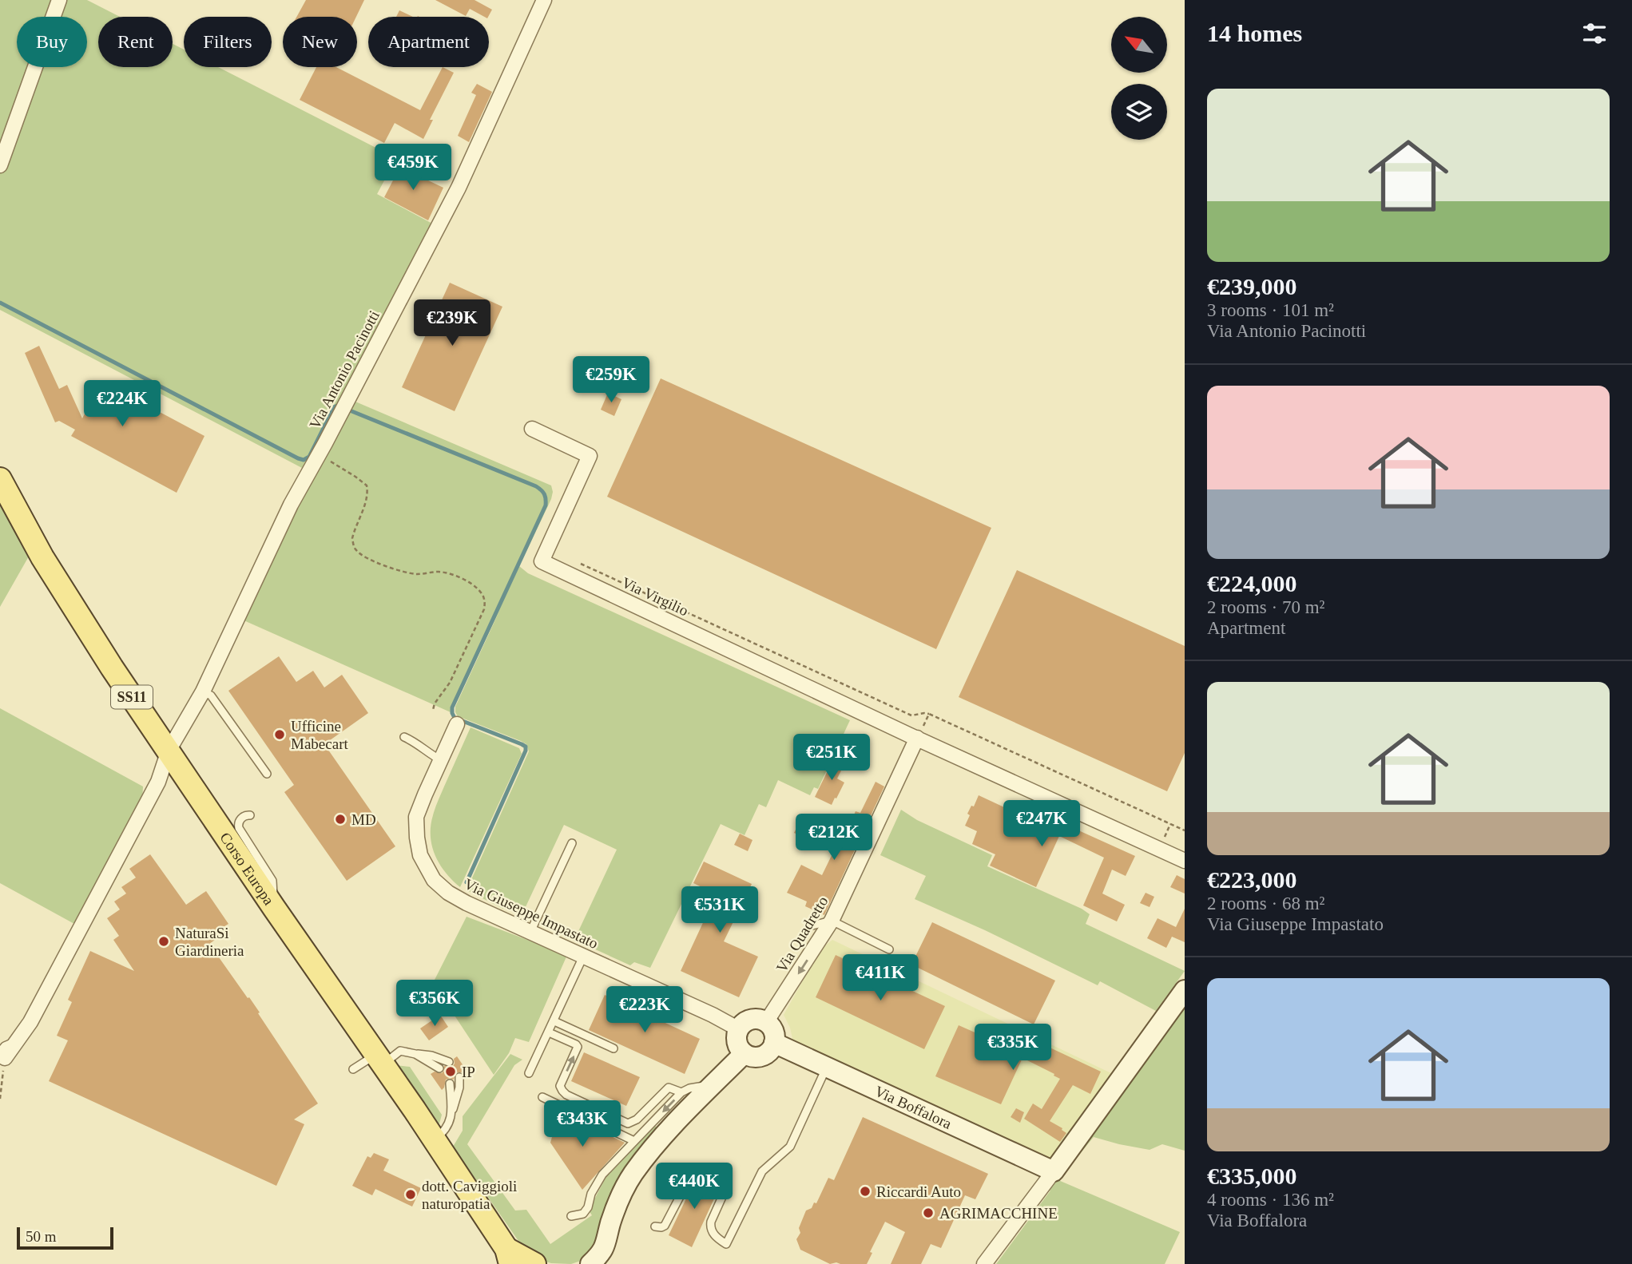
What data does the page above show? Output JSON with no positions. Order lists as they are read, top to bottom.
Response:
{
  "streets": {
    "main road": ["SS11", "Corso Europa"],
    "street": [
      "Via Antonio Pacinotti",
      "Via Virgilio",
      "Via Giuseppe Impastato",
      "Via Quadretto",
      "Via Boffalora"
    ]
  },
  "crossings": [
    ["Via Antonio Pacinotti", "Corso Europa"],
    ["Via Virgilio", "Via Quadretto"],
    ["Via Giuseppe Impastato", "Via Quadretto"],
    ["Via Giuseppe Impastato", "Via Boffalora"],
    ["Via Quadretto", "Via Boffalora"]
  ],
  "one_way": ["Via Quadretto"],
  "places": [
    "Ufficine Mabecart",
    "MD",
    "NaturaSi Giardineria",
    "IP",
    "Riccardi Auto",
    "dott. Caviggioli naturopatia",
    "AGRIMACCHINE"
  ],
  "scale_bar": "50 m",
  "north": "top left",
  "page": {
    "heading": "14 homes",
    "chip": [
      "Buy",
      "Rent",
      "Filters",
      "New",
      "Apartment"
    ],
    "list": [
      {
        "name": "€239,000",
        "note": "3 rooms · 101 m² · Via Antonio Pacinotti"
      },
      {
        "name": "€224,000",
        "note": "2 rooms · 70 m² · Apartment"
      },
      {
        "name": "€223,000",
        "note": "2 rooms · 68 m² · Via Giuseppe Impastato"
      },
      {
        "name": "€335,000",
        "note": "4 rooms · 136 m² · Via Boffalora"
      }
    ],
    "price": [
      "€459K",
      "€239K",
      "€259K",
      "€224K",
      "€251K",
      "€247K",
      "€212K",
      "€531K",
      "€411K",
      "€356K",
      "€223K",
      "€335K",
      "€343K",
      "€440K"
    ],
    "scale": "50 m"
  }
}
